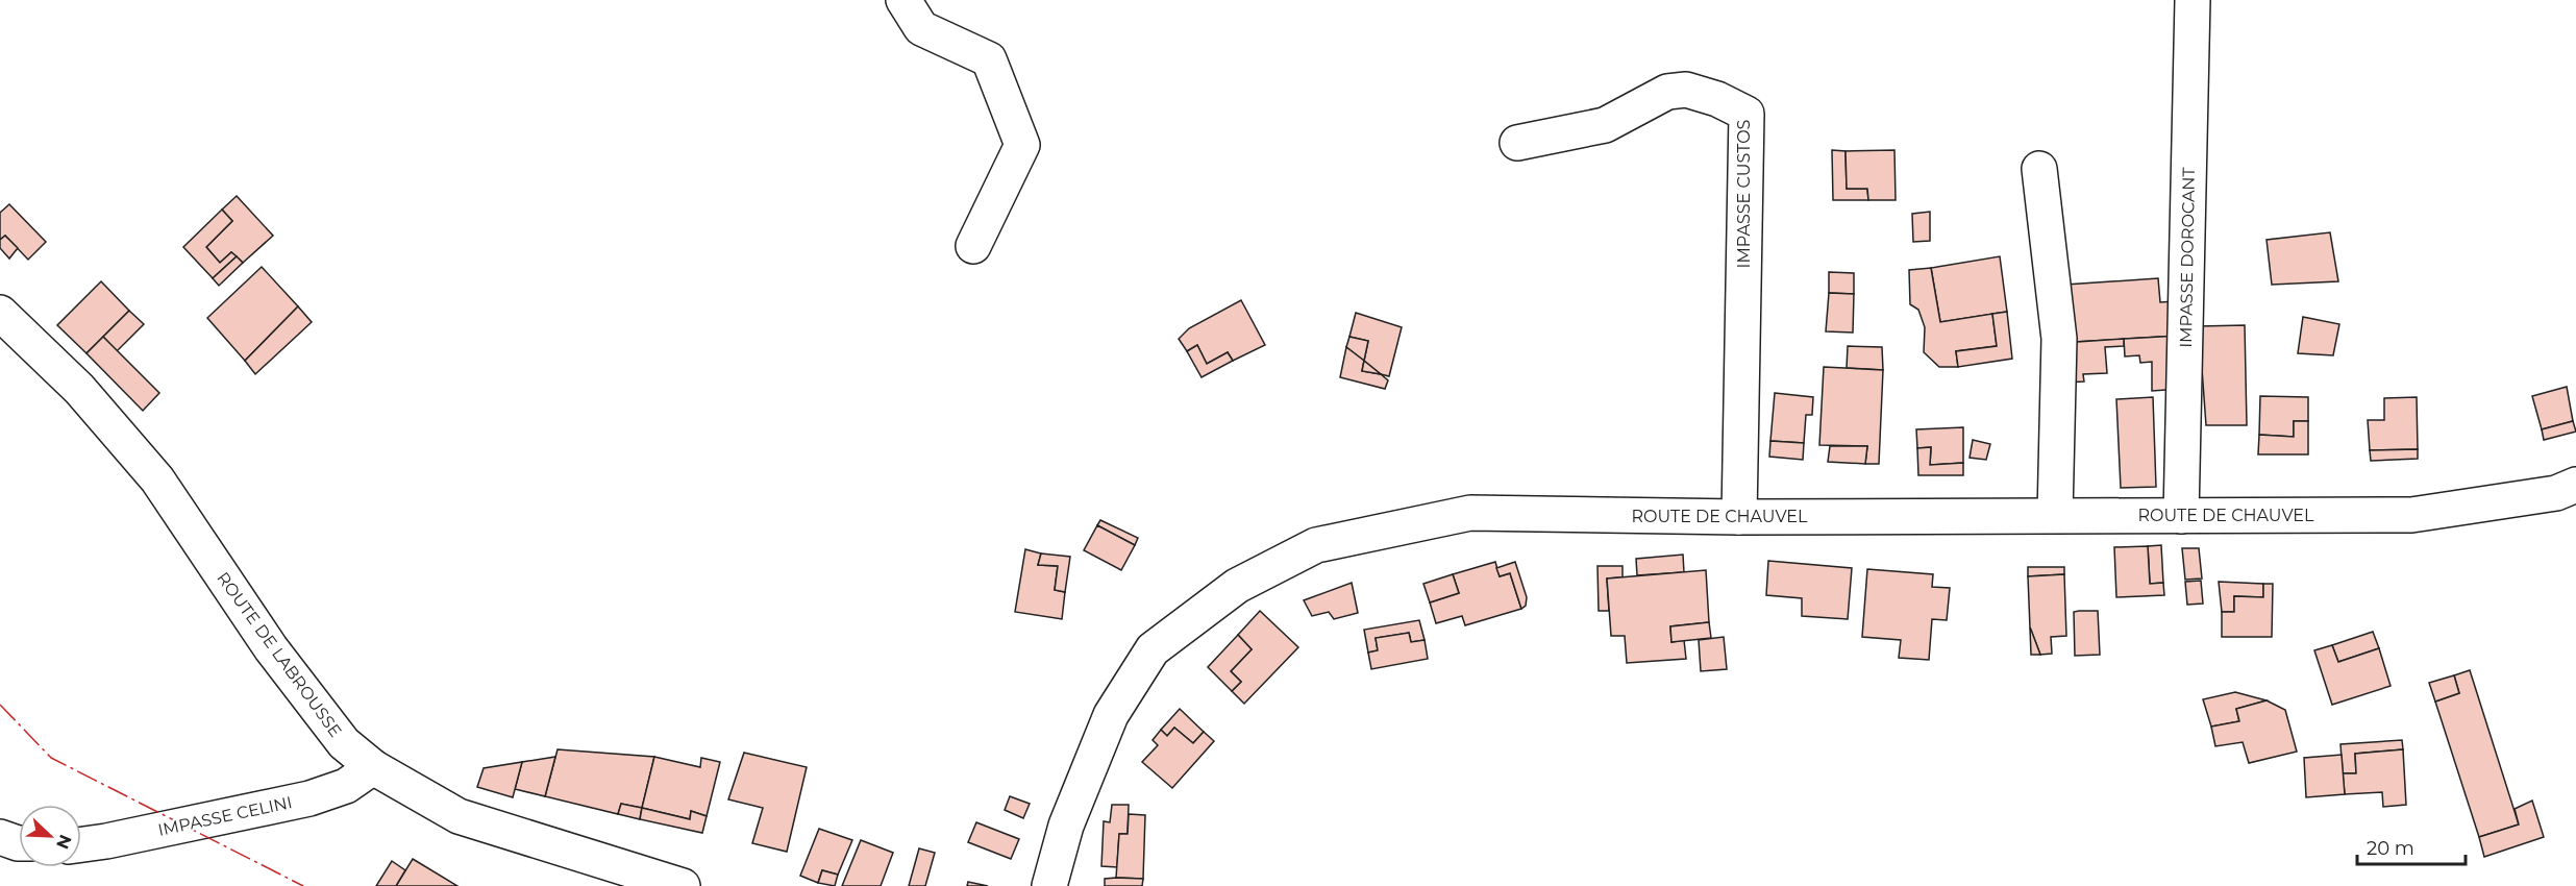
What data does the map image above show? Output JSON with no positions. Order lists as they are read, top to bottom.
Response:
{
  "streets": {
    "street": [
      "IMPASSE CUSTOS",
      "IMPASSE DOROCANT",
      "ROUTE DE CHAUVEL",
      "ROUTE DE LABROUSSE",
      "IMPASSE CELINI"
    ]
  },
  "crossings": [
    ["IMPASSE CUSTOS", "ROUTE DE CHAUVEL"],
    ["IMPASSE DOROCANT", "ROUTE DE CHAUVEL"],
    ["ROUTE DE LABROUSSE", "IMPASSE CELINI"]
  ],
  "scale_bar": "20 m",
  "north": "bottom right"
}
